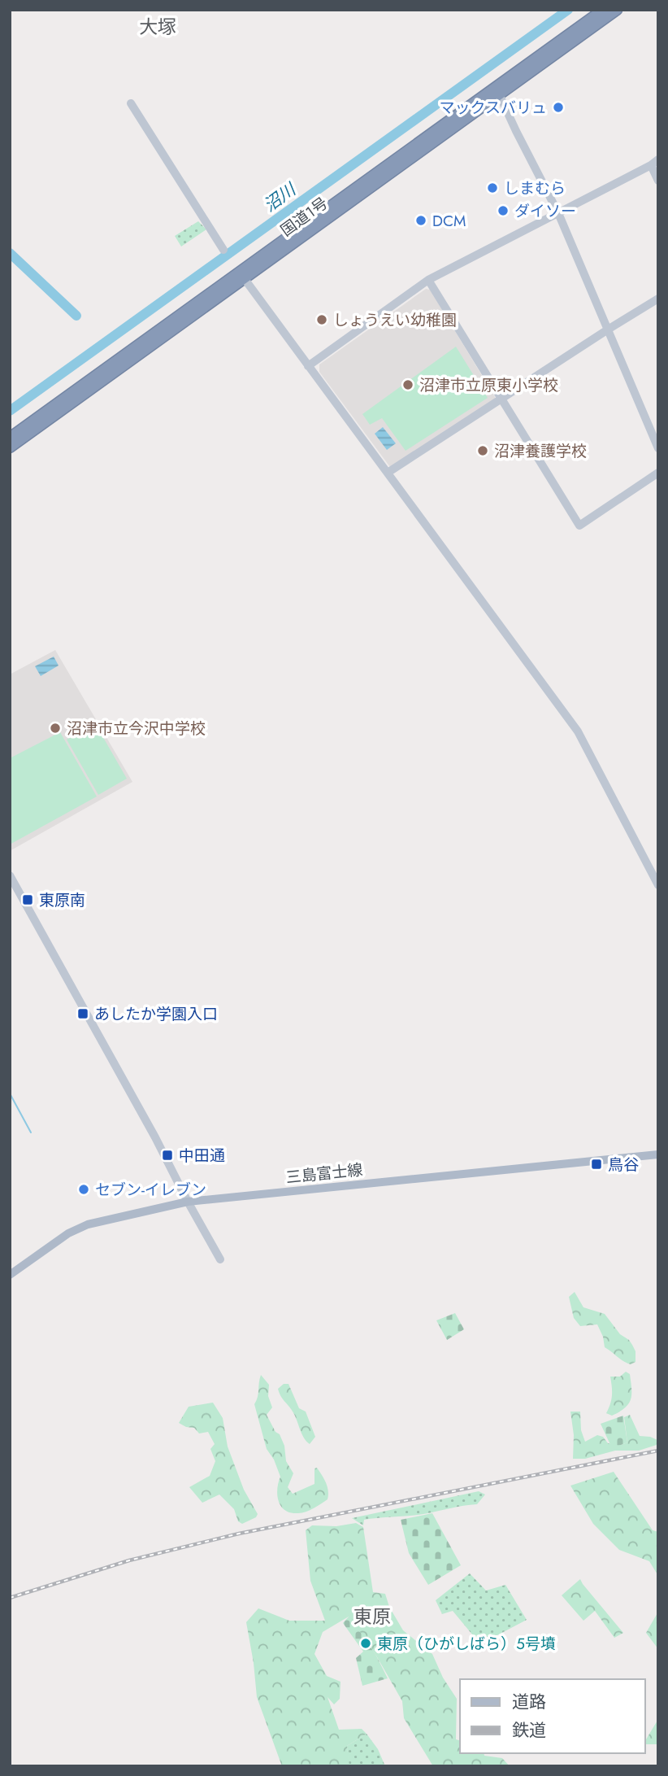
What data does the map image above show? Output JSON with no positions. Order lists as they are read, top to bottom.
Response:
{
  "streets": {
    "highway": ["国道1号"],
    "main road": ["三島富士線"]
  },
  "districts": ["大塚", "東原"],
  "water": ["沼川"],
  "places": {
    "other": [
      "マックスバリュ",
      "しまむら",
      "ダイソー",
      "DCM",
      "しょうえい幼稚園",
      "沼津市立原東小学校",
      "沼津養護学校",
      "沼津市立今沢中学校",
      "セブン-イレブン",
      "東原（ひがしばら）５号墳"
    ],
    "transit": [
      "東原南",
      "あしたか学園入口",
      "中田通",
      "鳥谷"
    ]
  },
  "legend": ["道路", "鉄道"]
}
